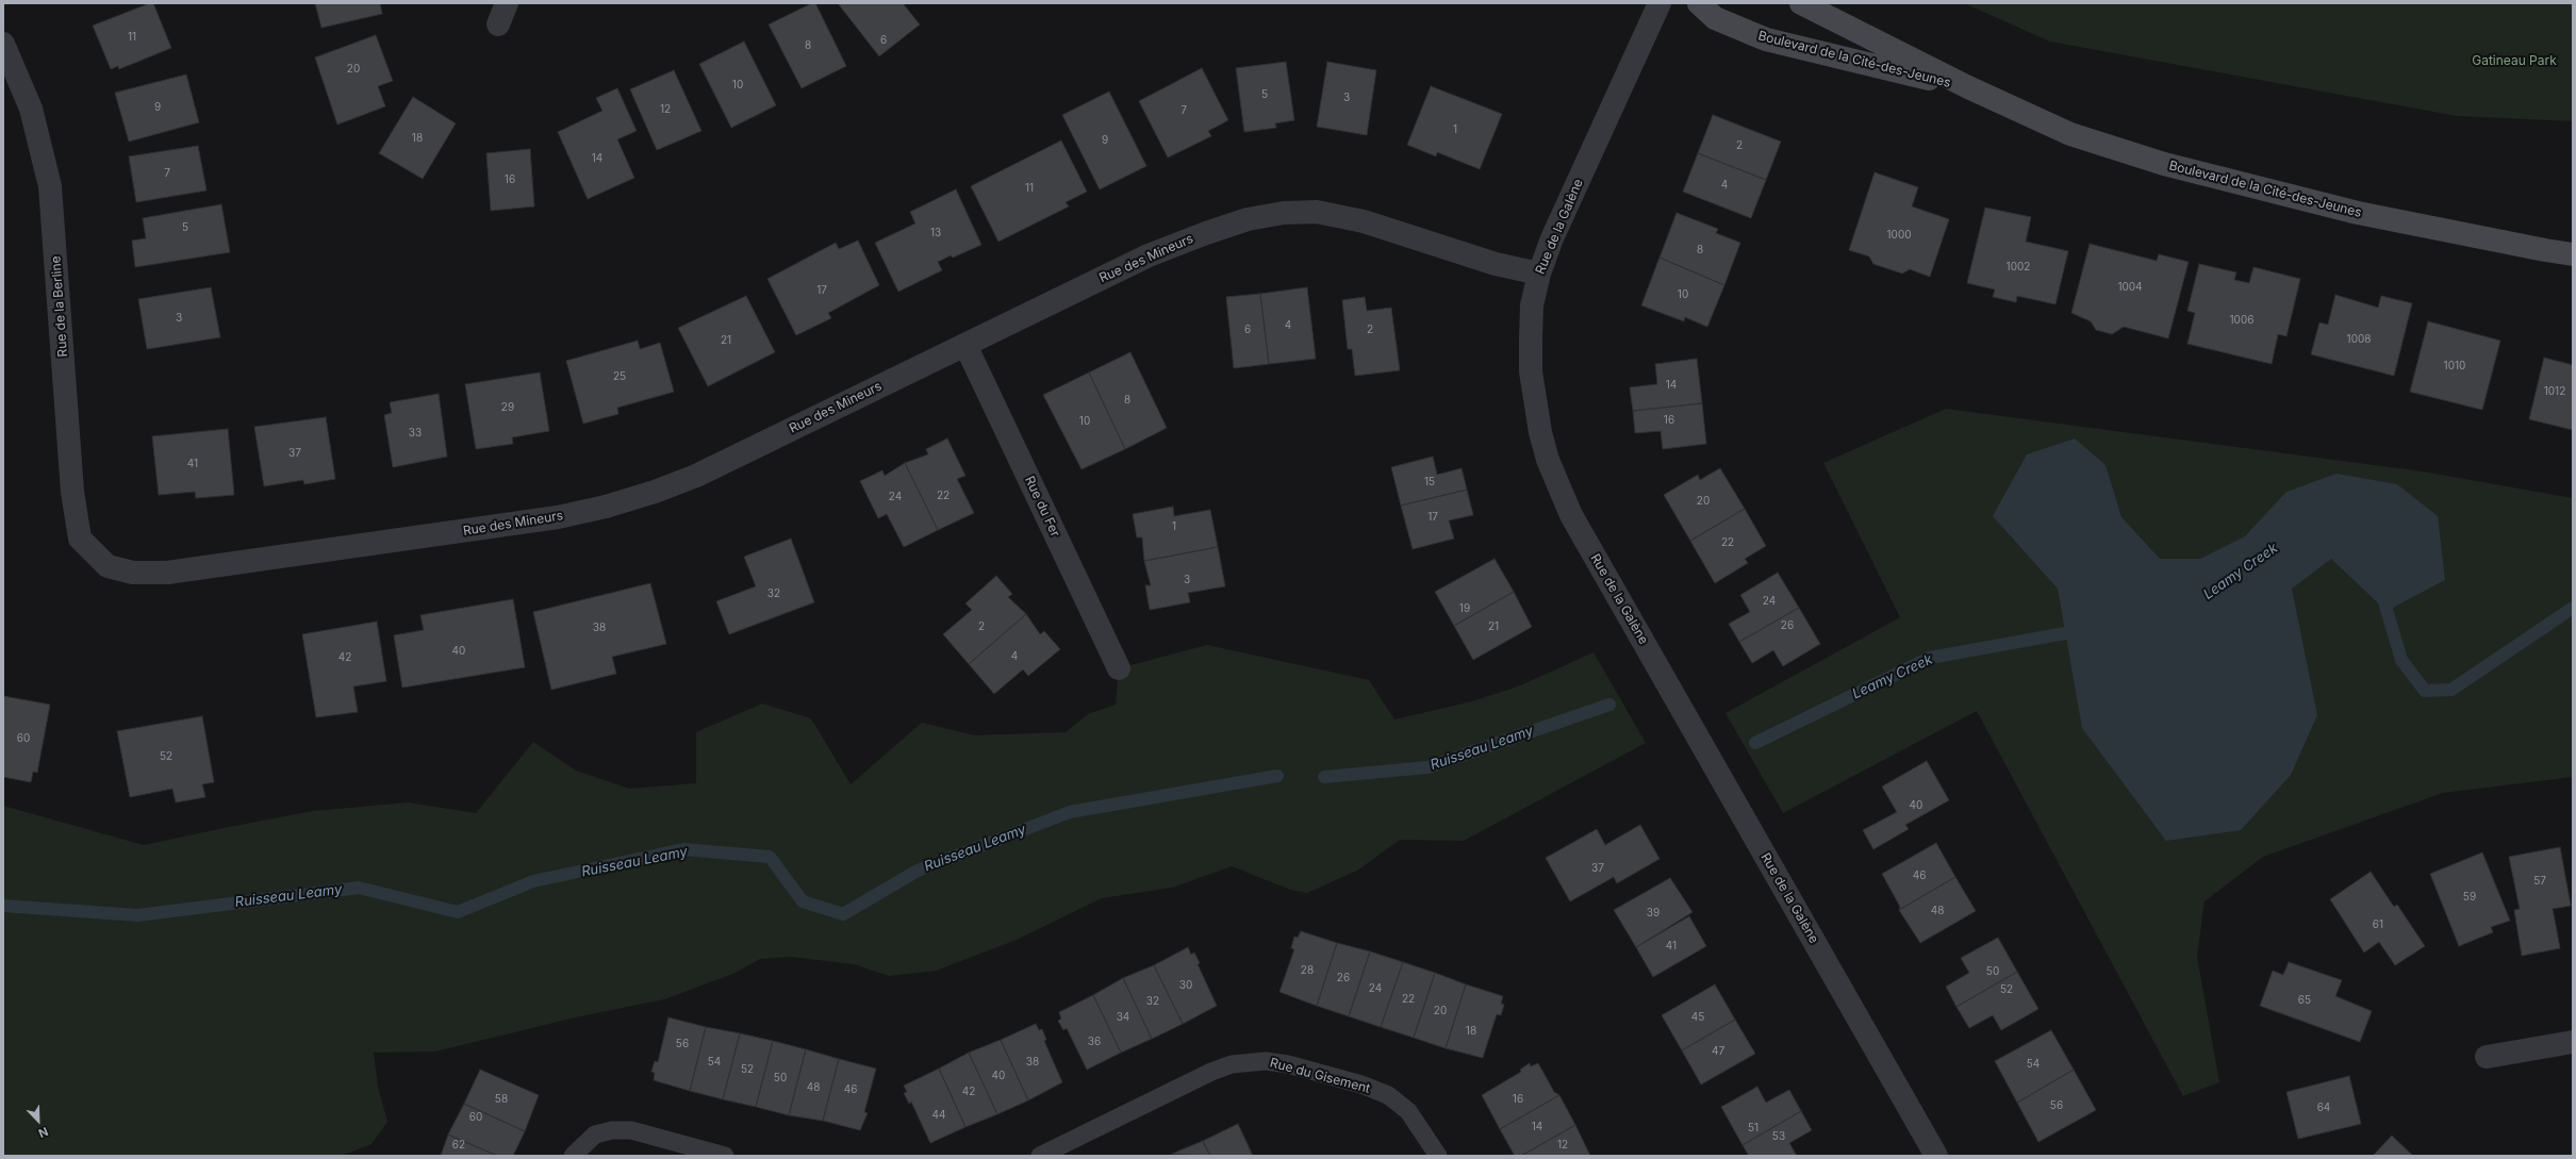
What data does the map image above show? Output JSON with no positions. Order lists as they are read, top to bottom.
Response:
{
  "streets": {
    "street": [
      "Boulevard de la Cité-des-Jeunes",
      "Rue de la Galène",
      "Rue des Mineurs",
      "Rue de la Berline",
      "Rue du Fer"
    ],
    "lane": ["Rue du Gisement"]
  },
  "crossings": [
    ["Rue de la Galène", "Rue des Mineurs"],
    ["Rue des Mineurs", "Rue de la Berline"],
    ["Rue des Mineurs", "Rue du Fer"]
  ],
  "water": ["Leamy Creek", "Ruisseau Leamy"],
  "parks": ["Gatineau Park"],
  "house_numbers": [
    "11",
    "6",
    "8",
    "20",
    "10",
    "5",
    "3",
    "9",
    "12",
    "7",
    "1",
    "18",
    "9",
    "2",
    "14",
    "7",
    "16",
    "4",
    "11",
    "5",
    "13",
    "1000",
    "8",
    "1002",
    "1004",
    "17",
    "10",
    "3",
    "1006",
    "4",
    "6",
    "2",
    "1008",
    "21",
    "1010",
    "25",
    "14",
    "1012",
    "8",
    "29",
    "16",
    "10",
    "33",
    "37",
    "41",
    "15",
    "22",
    "24",
    "20",
    "17",
    "1",
    "22",
    "3",
    "32",
    "24",
    "19",
    "26",
    "2",
    "21",
    "38",
    "40",
    "4",
    "42",
    "60",
    "52",
    "40",
    "37",
    "46",
    "57",
    "59",
    "48",
    "39",
    "61",
    "41",
    "28",
    "50",
    "26",
    "30",
    "24",
    "52",
    "22",
    "65",
    "32",
    "20",
    "34",
    "45",
    "18",
    "36",
    "56",
    "47",
    "54",
    "38",
    "54",
    "52",
    "40",
    "50",
    "48",
    "46",
    "42",
    "58",
    "16",
    "56",
    "64",
    "44",
    "60",
    "14",
    "51",
    "53",
    "62",
    "12"
  ],
  "north": "bottom right"
}
